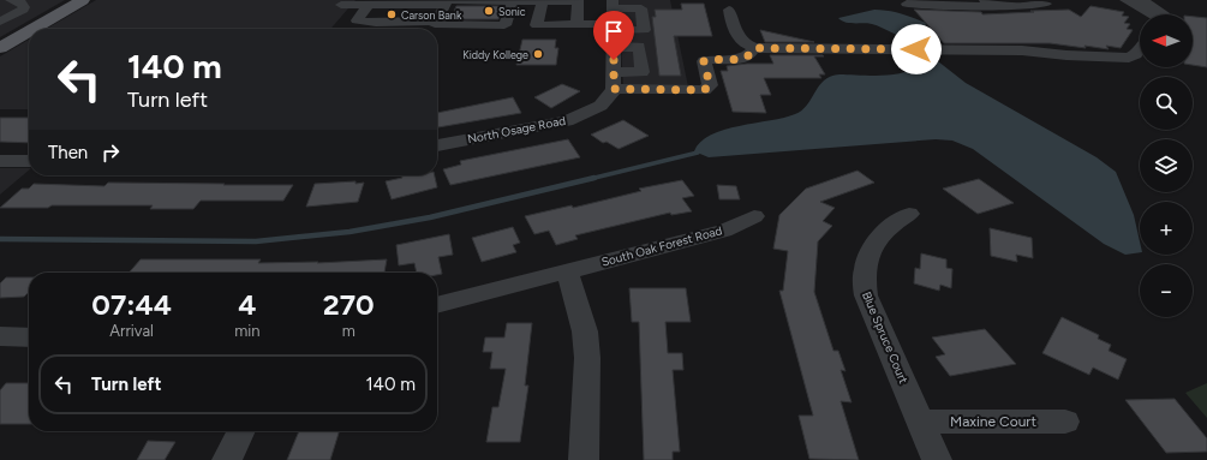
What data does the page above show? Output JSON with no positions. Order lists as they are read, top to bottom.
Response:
{
  "streets": {
    "street": [
      "North Osage Road",
      "South Oak Forest Road",
      "Blue Spruce Court",
      "Maxine Court"
    ]
  },
  "crossings": [
    ["Blue Spruce Court", "Maxine Court"]
  ],
  "places": ["Sonic", "Carson Bank", "Kiddy Kollege"],
  "north": "left",
  "page": {
    "map_buttons": ["+", "−"],
    "turn": ["140 m", "Turn left"],
    "then": "Then",
    "eta": [
      "07:44",
      "Arrival",
      "4",
      "min",
      "270",
      "m"
    ],
    "list": [
      {
        "name": "Turn left",
        "value": "140 m"
      }
    ]
  }
}
